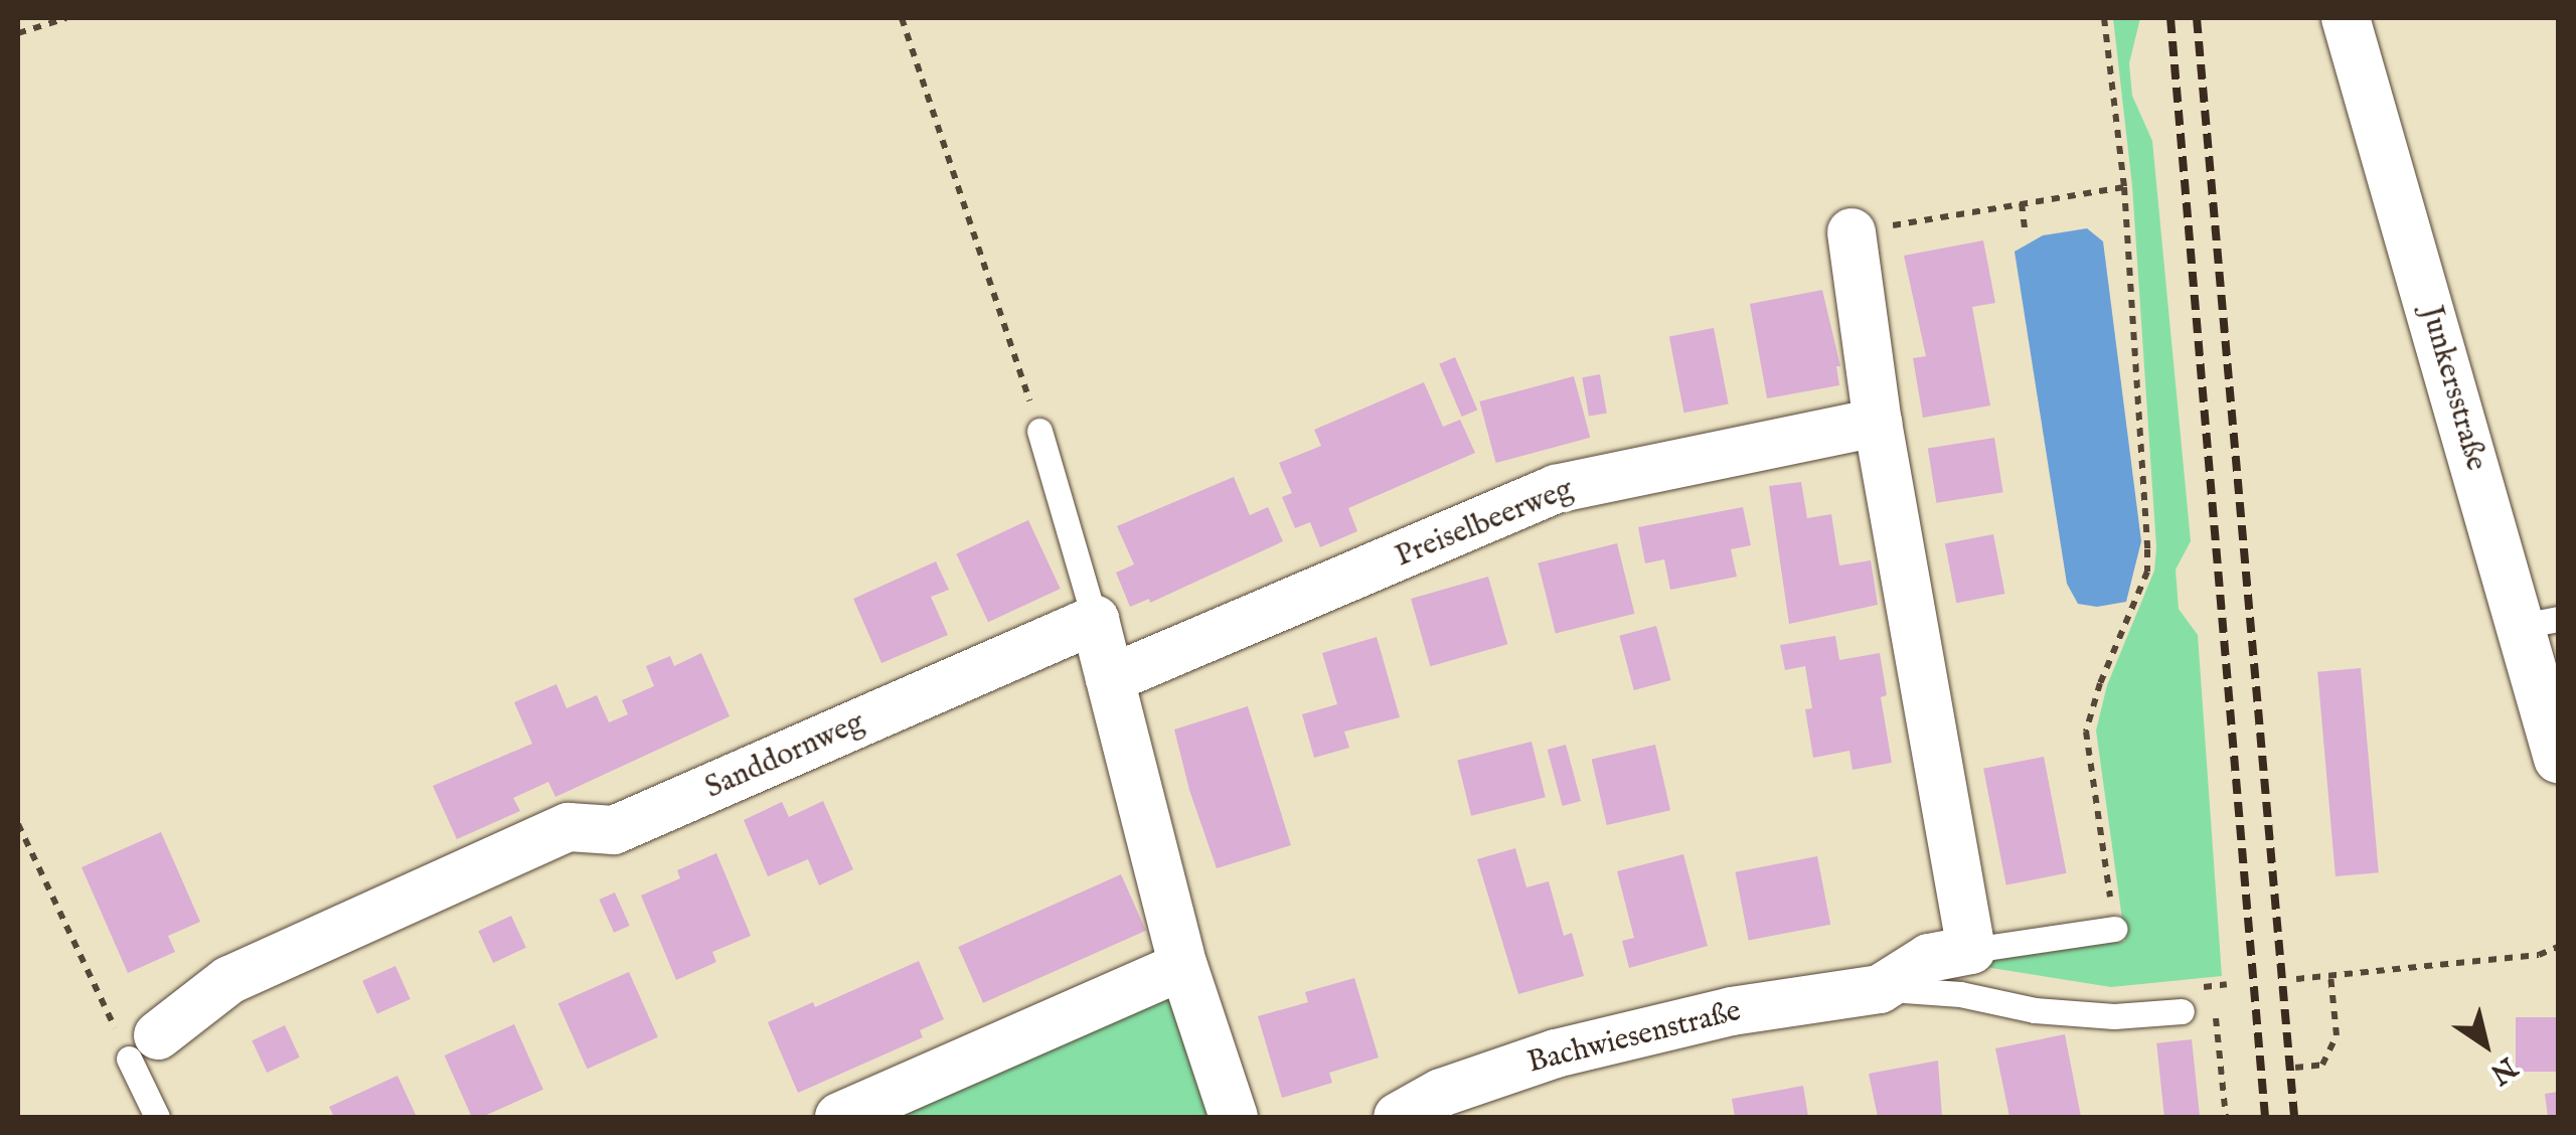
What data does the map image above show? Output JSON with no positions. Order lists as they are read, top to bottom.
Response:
{
  "streets": {
    "street": [
      "Junkersstraße",
      "Preiselbeerweg",
      "Sanddornweg",
      "Bachwiesenstraße"
    ]
  },
  "north": "bottom right"
}
